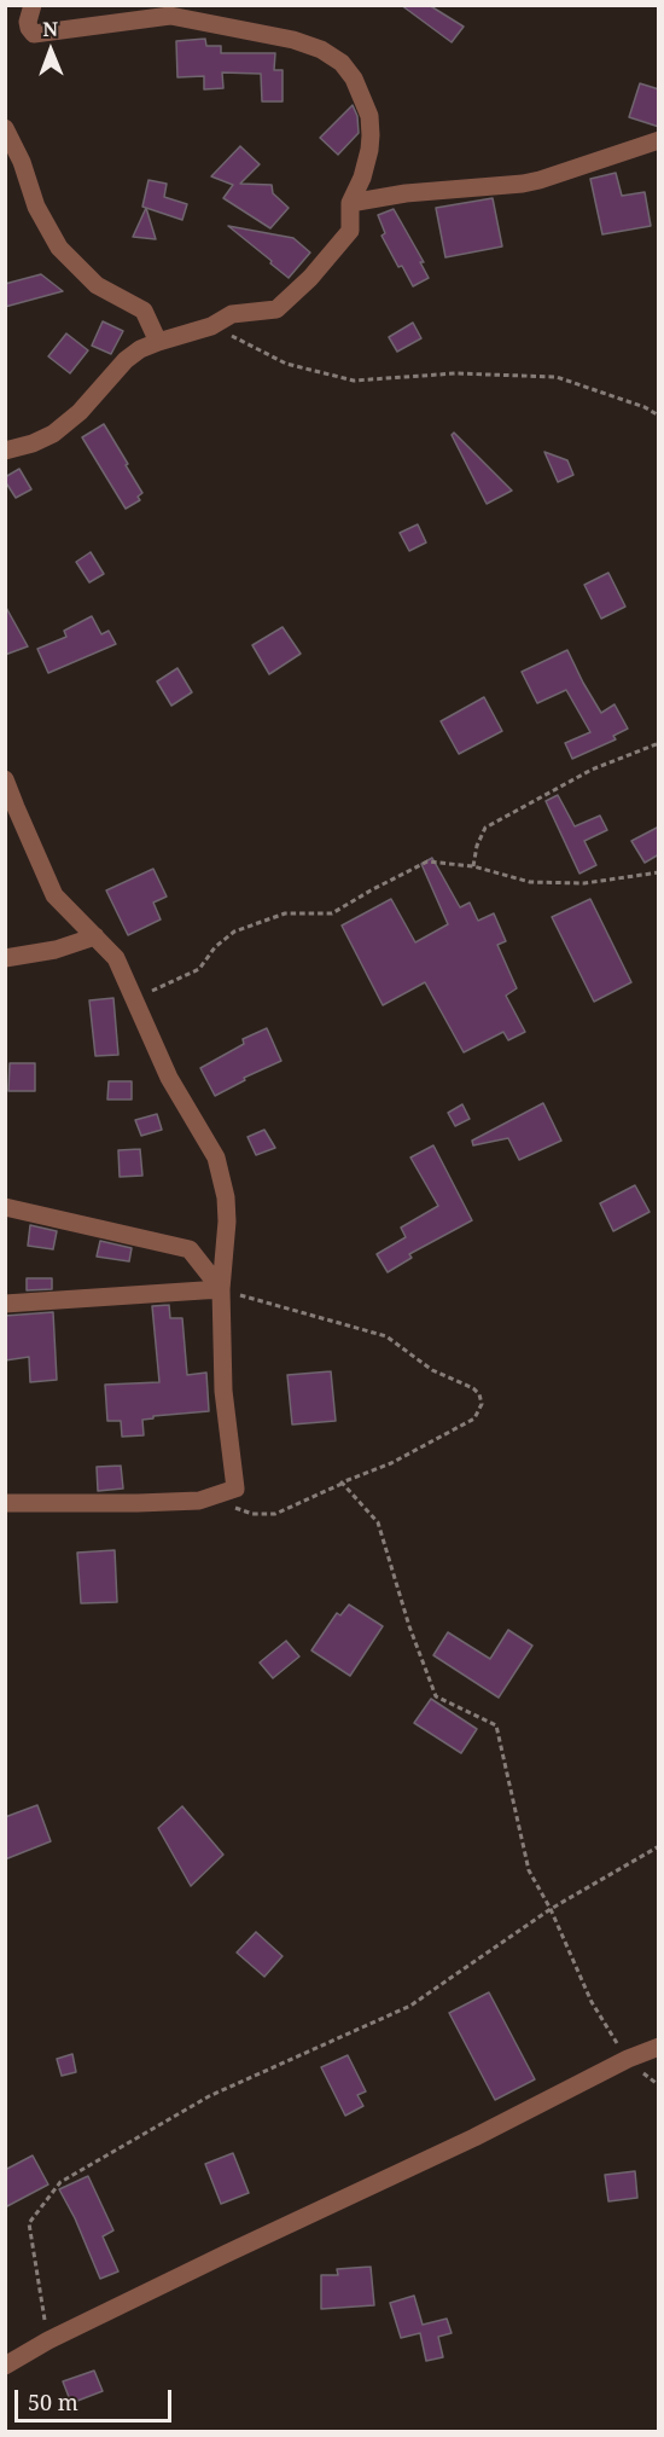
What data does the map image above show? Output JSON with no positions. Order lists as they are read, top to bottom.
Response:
{
  "scale_bar": "50 m",
  "north": "top"
}
